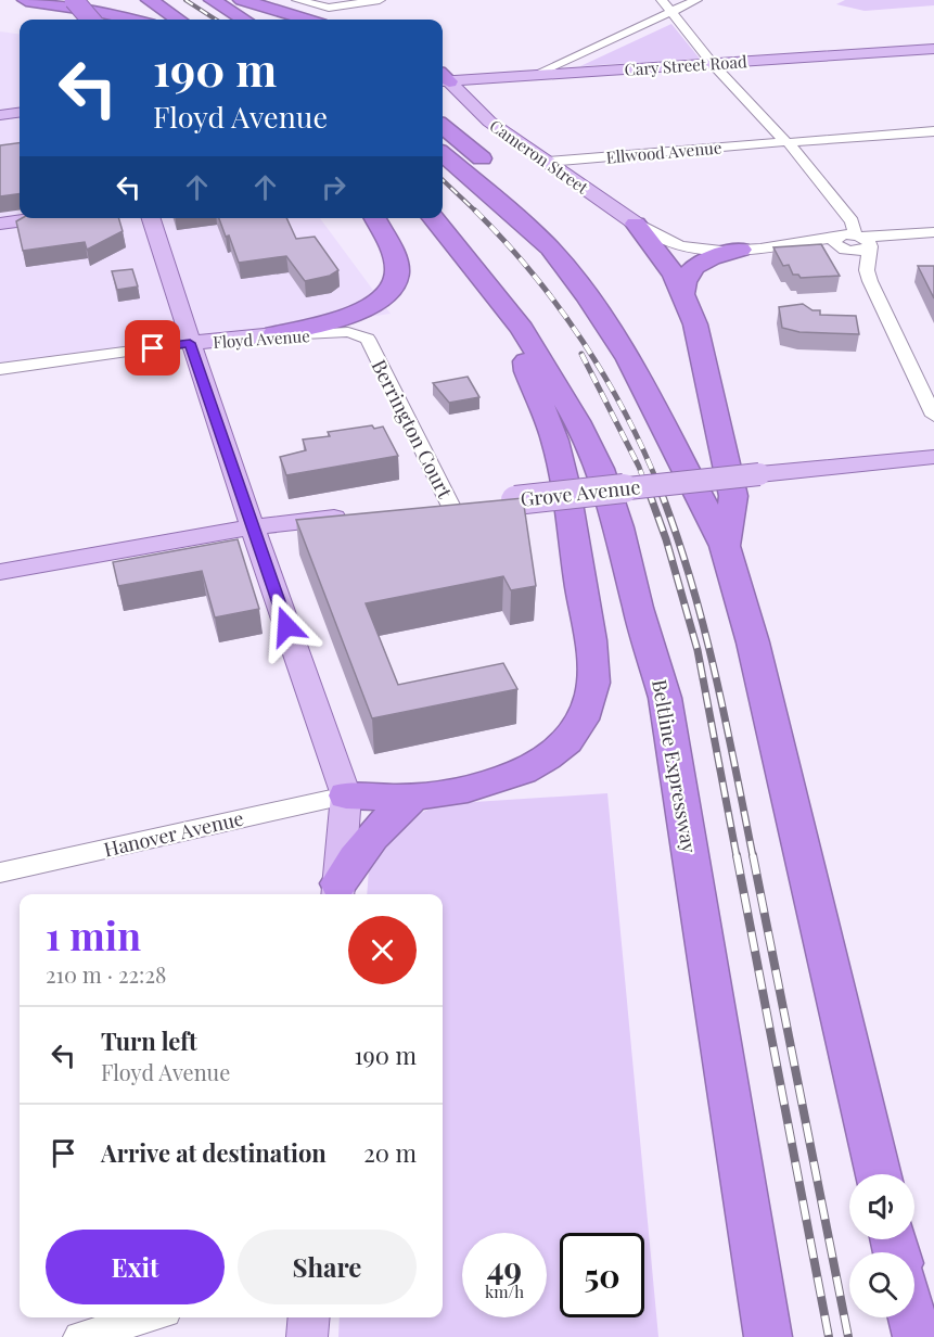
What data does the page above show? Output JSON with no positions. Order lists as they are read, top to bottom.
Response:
{
  "streets": {
    "highway": ["Beltline Expressway"],
    "main road": [
      "Cary Street Road",
      "Cameron Street",
      "Floyd Avenue",
      "Grove Avenue"
    ],
    "street": ["Ellwood Avenue", "Berrington Court", "Hanover Avenue"]
  },
  "crossings": [
    ["Ellwood Avenue", "Cameron Street"],
    ["Floyd Avenue", "Berrington Court"],
    ["Berrington Court", "Grove Avenue"]
  ],
  "page": {
    "turn": ["190 m", "Floyd Avenue"],
    "heading": ["1 min", "210 m · 22:28"],
    "list": [
      {
        "name": "Turn left",
        "note": "Floyd Avenue",
        "value": "190 m"
      },
      {
        "name": "Arrive at destination",
        "value": "20 m"
      }
    ],
    "buttons": ["Exit", "Share"],
    "speed": "49 km/h",
    "limit": "50"
  }
}
